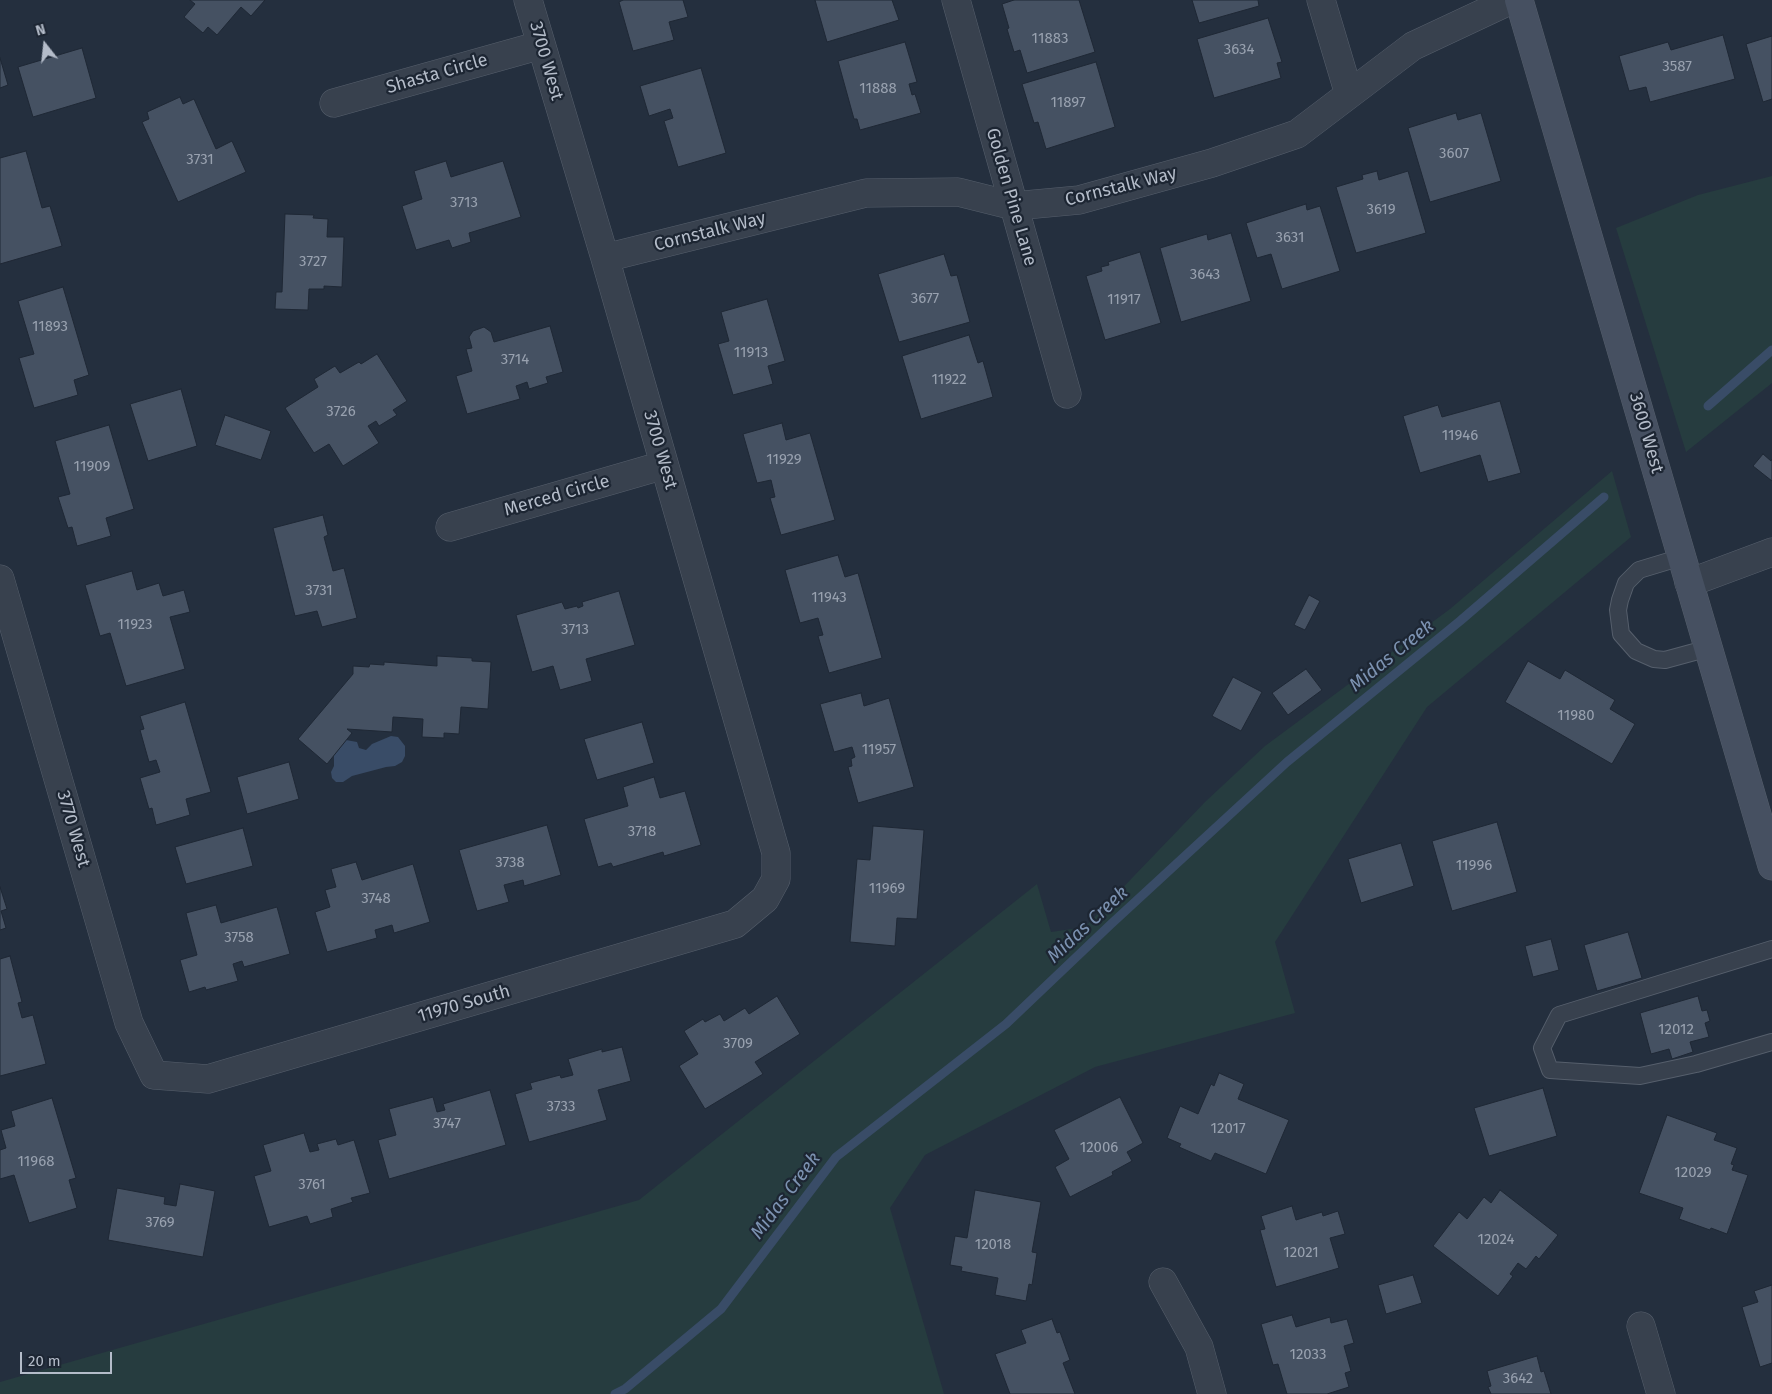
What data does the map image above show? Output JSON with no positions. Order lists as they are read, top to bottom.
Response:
{
  "streets": {
    "main road": ["3600 West"],
    "street": [
      "3700 West",
      "Shasta Circle",
      "Cornstalk Way",
      "Golden Pine Lane",
      "Merced Circle",
      "3770 West",
      "11970 South"
    ]
  },
  "crossings": [
    ["3700 West", "Shasta Circle"],
    ["3700 West", "Cornstalk Way"],
    ["3700 West", "Merced Circle"],
    ["3700 West", "11970 South"],
    ["Cornstalk Way", "Golden Pine Lane"],
    ["3770 West", "11970 South"]
  ],
  "water": ["Midas Creek"],
  "house_numbers": [
    "11883",
    "3634",
    "3587",
    "11888",
    "11897",
    "3607",
    "3731",
    "3713",
    "3619",
    "3631",
    "3727",
    "3643",
    "3677",
    "11917",
    "11893",
    "11913",
    "3714",
    "11922",
    "3726",
    "11946",
    "11929",
    "11909",
    "3731",
    "11943",
    "11923",
    "3713",
    "11980",
    "11957",
    "3718",
    "3738",
    "11996",
    "11969",
    "3748",
    "3758",
    "12012",
    "3709",
    "3733",
    "3747",
    "12017",
    "12006",
    "11968",
    "12029",
    "3761",
    "3769",
    "12024",
    "12018",
    "12021",
    "12033",
    "3642"
  ],
  "scale_bar": "20 m",
  "north": "top"
}
